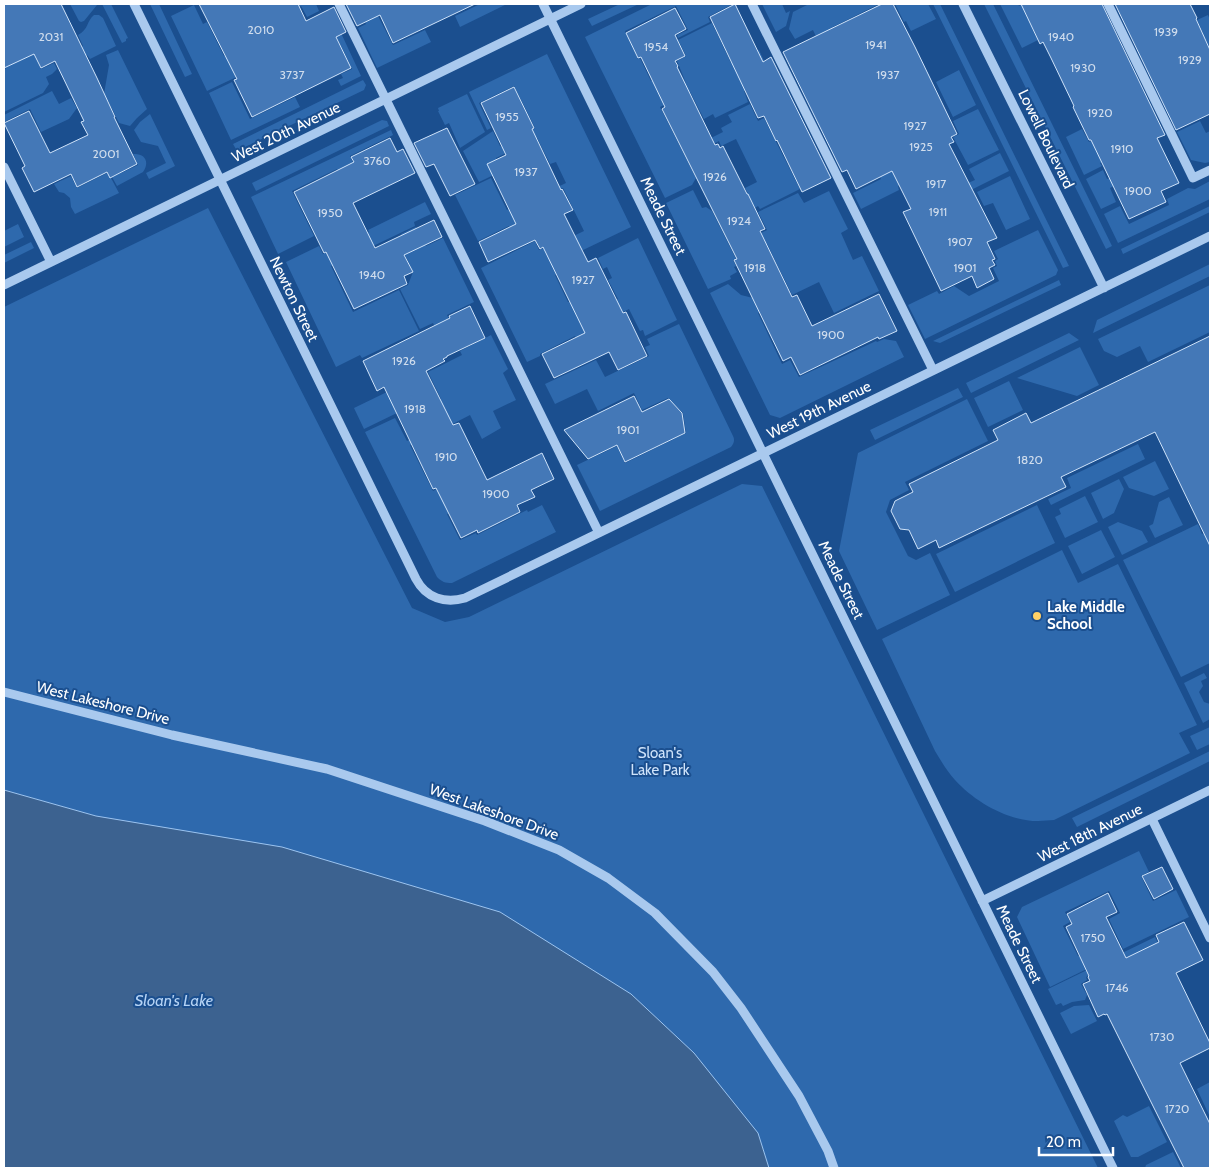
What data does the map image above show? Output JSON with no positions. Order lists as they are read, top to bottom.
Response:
{
  "streets": {
    "street": [
      "West 20th Avenue",
      "Lowell Boulevard",
      "Meade Street",
      "Newton Street",
      "West 19th Avenue",
      "West Lakeshore Drive",
      "West 18th Avenue"
    ]
  },
  "crossings": [
    ["West 20th Avenue", "Meade Street"],
    ["West 20th Avenue", "Newton Street"],
    ["Lowell Boulevard", "West 19th Avenue"],
    ["Meade Street", "West 19th Avenue"],
    ["Meade Street", "West 18th Avenue"],
    ["Newton Street", "West 19th Avenue"]
  ],
  "water": ["Sloan's Lake"],
  "parks": ["Sloan's Lake Park"],
  "places": ["Lake Middle School"],
  "house_numbers": [
    "2010",
    "1939",
    "2031",
    "1940",
    "1941",
    "1954",
    "1929",
    "1930",
    "3737",
    "1937",
    "1920",
    "1955",
    "1927",
    "1925",
    "1910",
    "2001",
    "3760",
    "1937",
    "1926",
    "1917",
    "1900",
    "1911",
    "1950",
    "1924",
    "1907",
    "1918",
    "1901",
    "1940",
    "1927",
    "1900",
    "1926",
    "1918",
    "1901",
    "1910",
    "1820",
    "1900",
    "1750",
    "1746",
    "1730",
    "1720"
  ],
  "scale_bar": "20 m"
}
